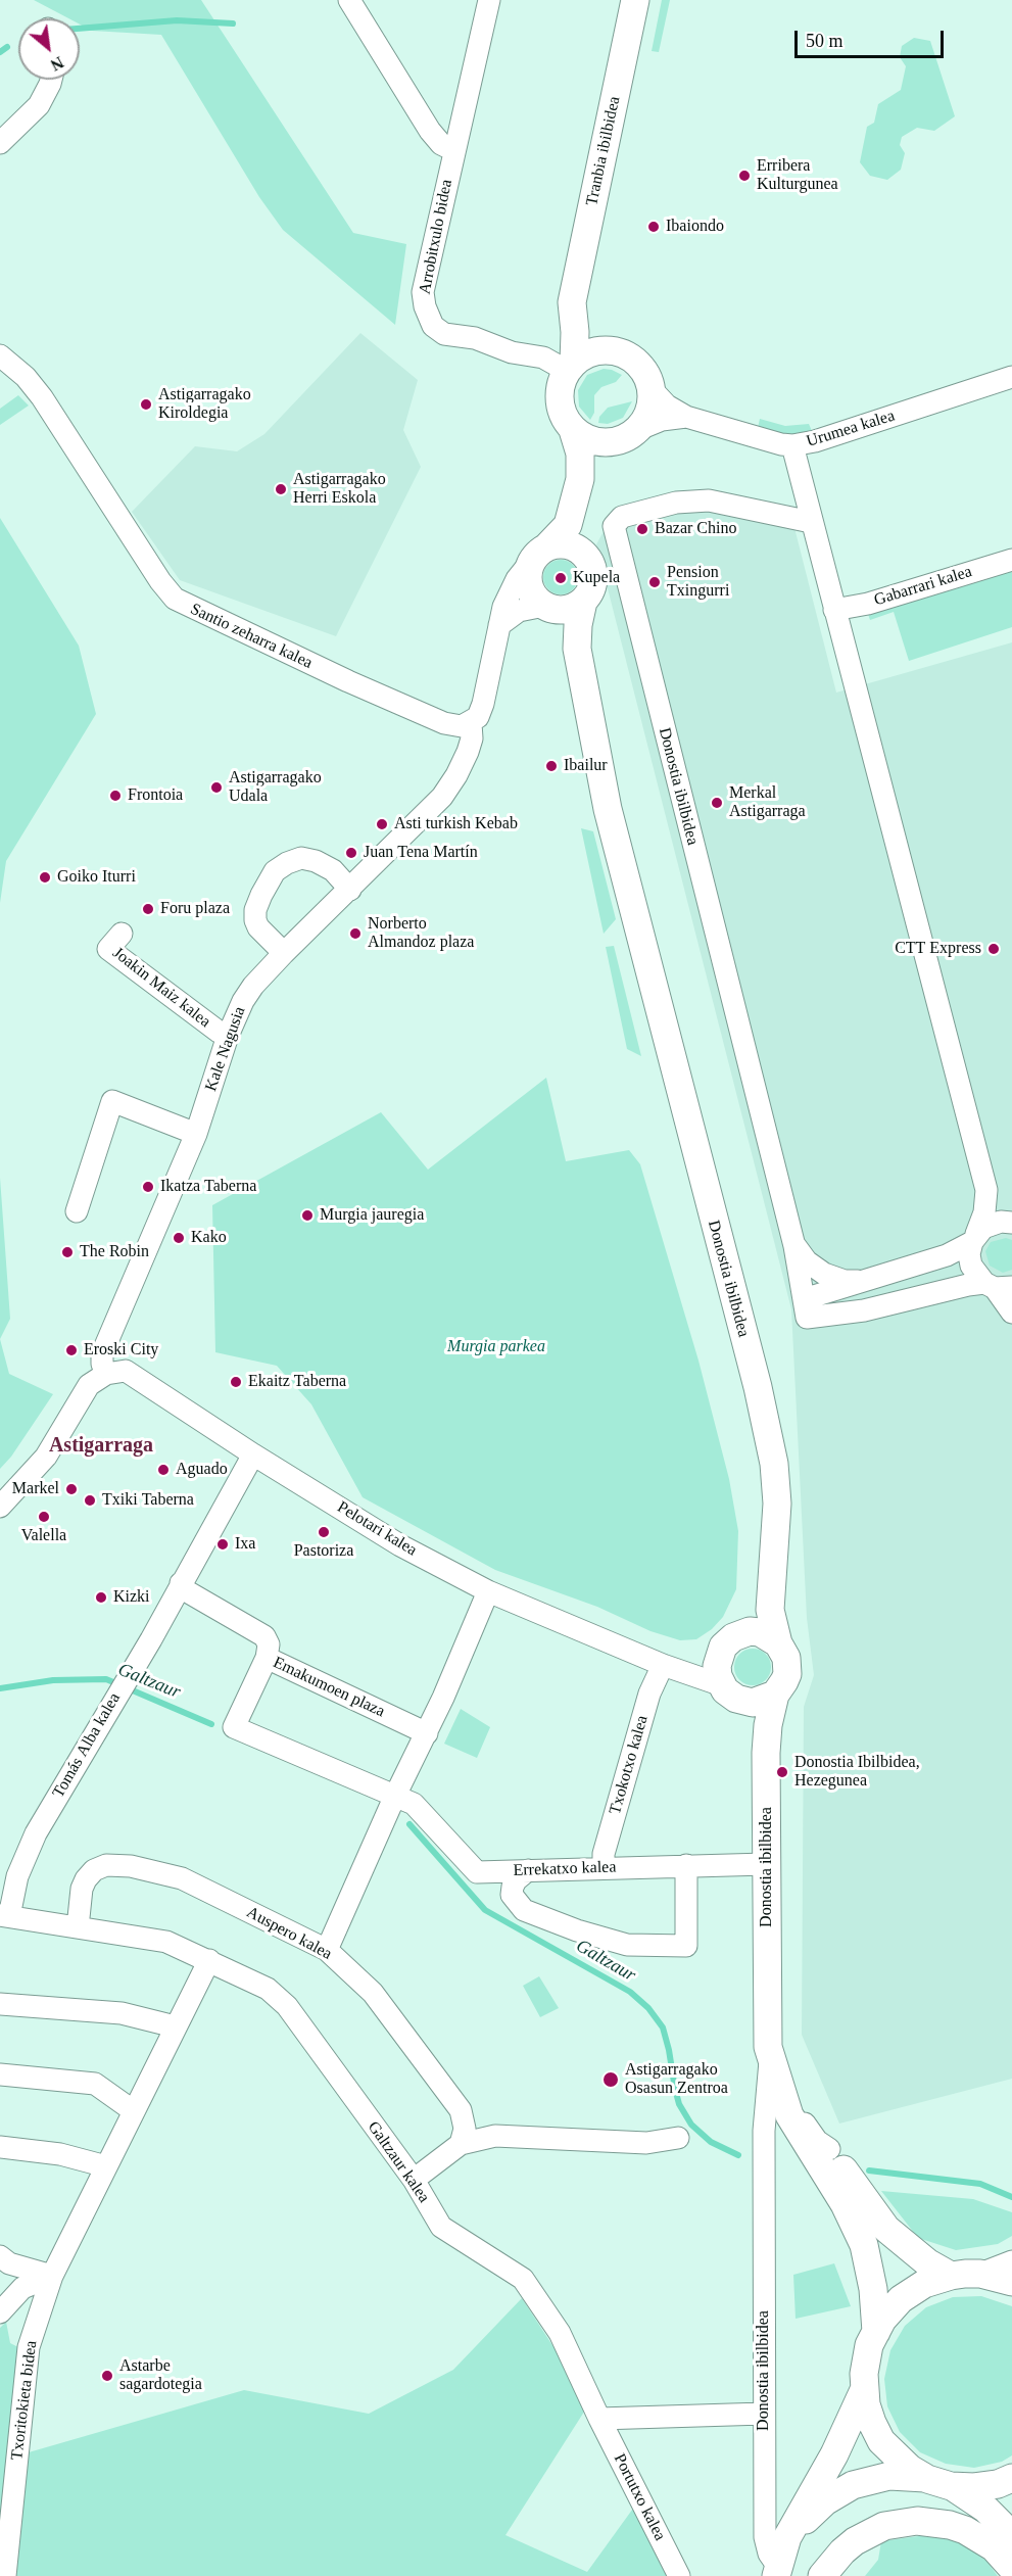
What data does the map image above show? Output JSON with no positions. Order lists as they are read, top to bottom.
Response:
{
  "streets": {
    "main road": ["Tranbia ibilbidea", "Donostia ibilbidea"],
    "street": [
      "Arrobitxulo bidea",
      "Urumea kalea",
      "Gabarrari kalea",
      "Santio zeharra kalea",
      "Joakin Maiz kalea",
      "Kale Nagusia",
      "Pelotari kalea",
      "Emakumoen plaza",
      "Tomás Alba kalea",
      "Txokotxo kalea",
      "Errekatxo kalea",
      "Auspero kalea",
      "Galtzaur kalea",
      "Txoritokieta bidea",
      "Portutxo kalea"
    ]
  },
  "crossings": [
    ["Tranbia ibilbidea", "Arrobitxulo bidea"],
    ["Tranbia ibilbidea", "Urumea kalea"],
    ["Arrobitxulo bidea", "Urumea kalea"],
    ["Santio zeharra kalea", "Kale Nagusia"],
    ["Donostia ibilbidea", "Kale Nagusia"],
    ["Donostia ibilbidea", "Pelotari kalea"],
    ["Donostia ibilbidea", "Errekatxo kalea"],
    ["Joakin Maiz kalea", "Kale Nagusia"],
    ["Kale Nagusia", "Pelotari kalea"],
    ["Pelotari kalea", "Tomás Alba kalea"],
    ["Pelotari kalea", "Txokotxo kalea"],
    ["Emakumoen plaza", "Errekatxo kalea"],
    ["Tomás Alba kalea", "Galtzaur kalea"],
    ["Txokotxo kalea", "Errekatxo kalea"],
    ["Auspero kalea", "Galtzaur kalea"],
    ["Galtzaur kalea", "Txoritokieta bidea"],
    ["Galtzaur kalea", "Portutxo kalea"]
  ],
  "districts": ["Astigarraga"],
  "water": ["Galtzaur"],
  "parks": ["Murgia parkea"],
  "places": [
    "Erribera Kulturgunea",
    "Ibaiondo",
    "Astigarragako Kiroldegia",
    "Astigarragako Herri Eskola",
    "Bazar Chino",
    "Kupela",
    "Pension Txingurri",
    "Ibailur",
    "Astigarragako Udala",
    "Frontoia",
    "Merkal Astigarraga",
    "Asti turkish Kebab",
    "Juan Tena Martín",
    "Goiko Iturri",
    "Foru plaza",
    "Norberto Almandoz plaza",
    "CTT Express",
    "Ikatza Taberna",
    "Murgia jauregia",
    "Kako",
    "The Robin",
    "Eroski City",
    "Ekaitz Taberna",
    "Aguado",
    "Markel",
    "Txiki Taberna",
    "Valella",
    "Pastoriza",
    "Ixa",
    "Kizki",
    "Donostia Ibilbidea, Hezegunea",
    "Astigarragako Osasun Zentroa",
    "Astarbe sagardotegia"
  ],
  "scale_bar": "50 m",
  "north": "bottom right"
}
